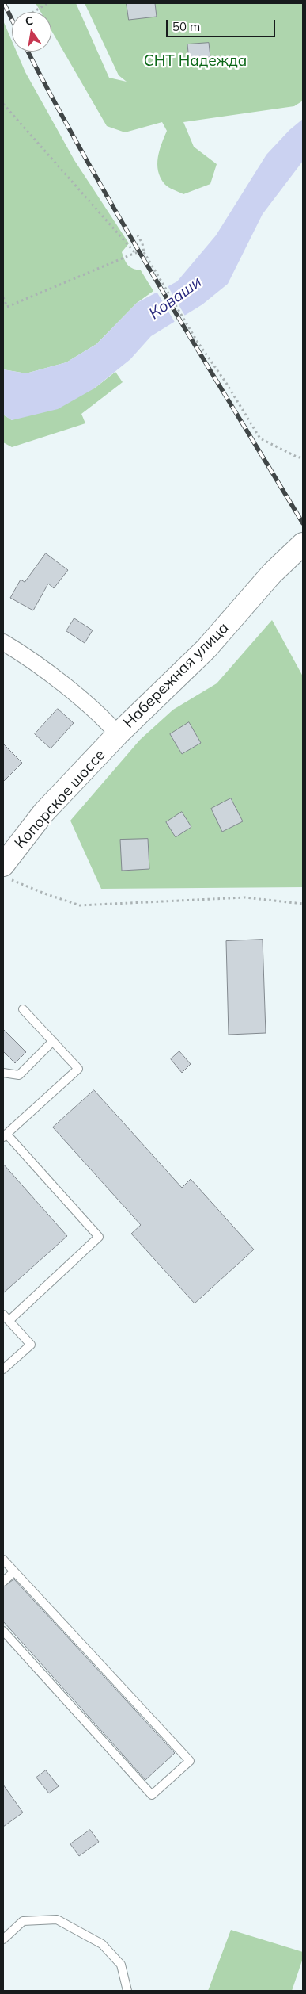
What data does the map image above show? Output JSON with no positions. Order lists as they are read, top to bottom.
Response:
{
  "streets": {
    "main road": ["Набережная улица", "Копорское шоссе"]
  },
  "crossings": [
    ["Набережная улица", "Копорское шоссе"]
  ],
  "water": ["Коваши"],
  "parks": ["СНТ Надежда"],
  "scale_bar": "50 m",
  "north": "top"
}
